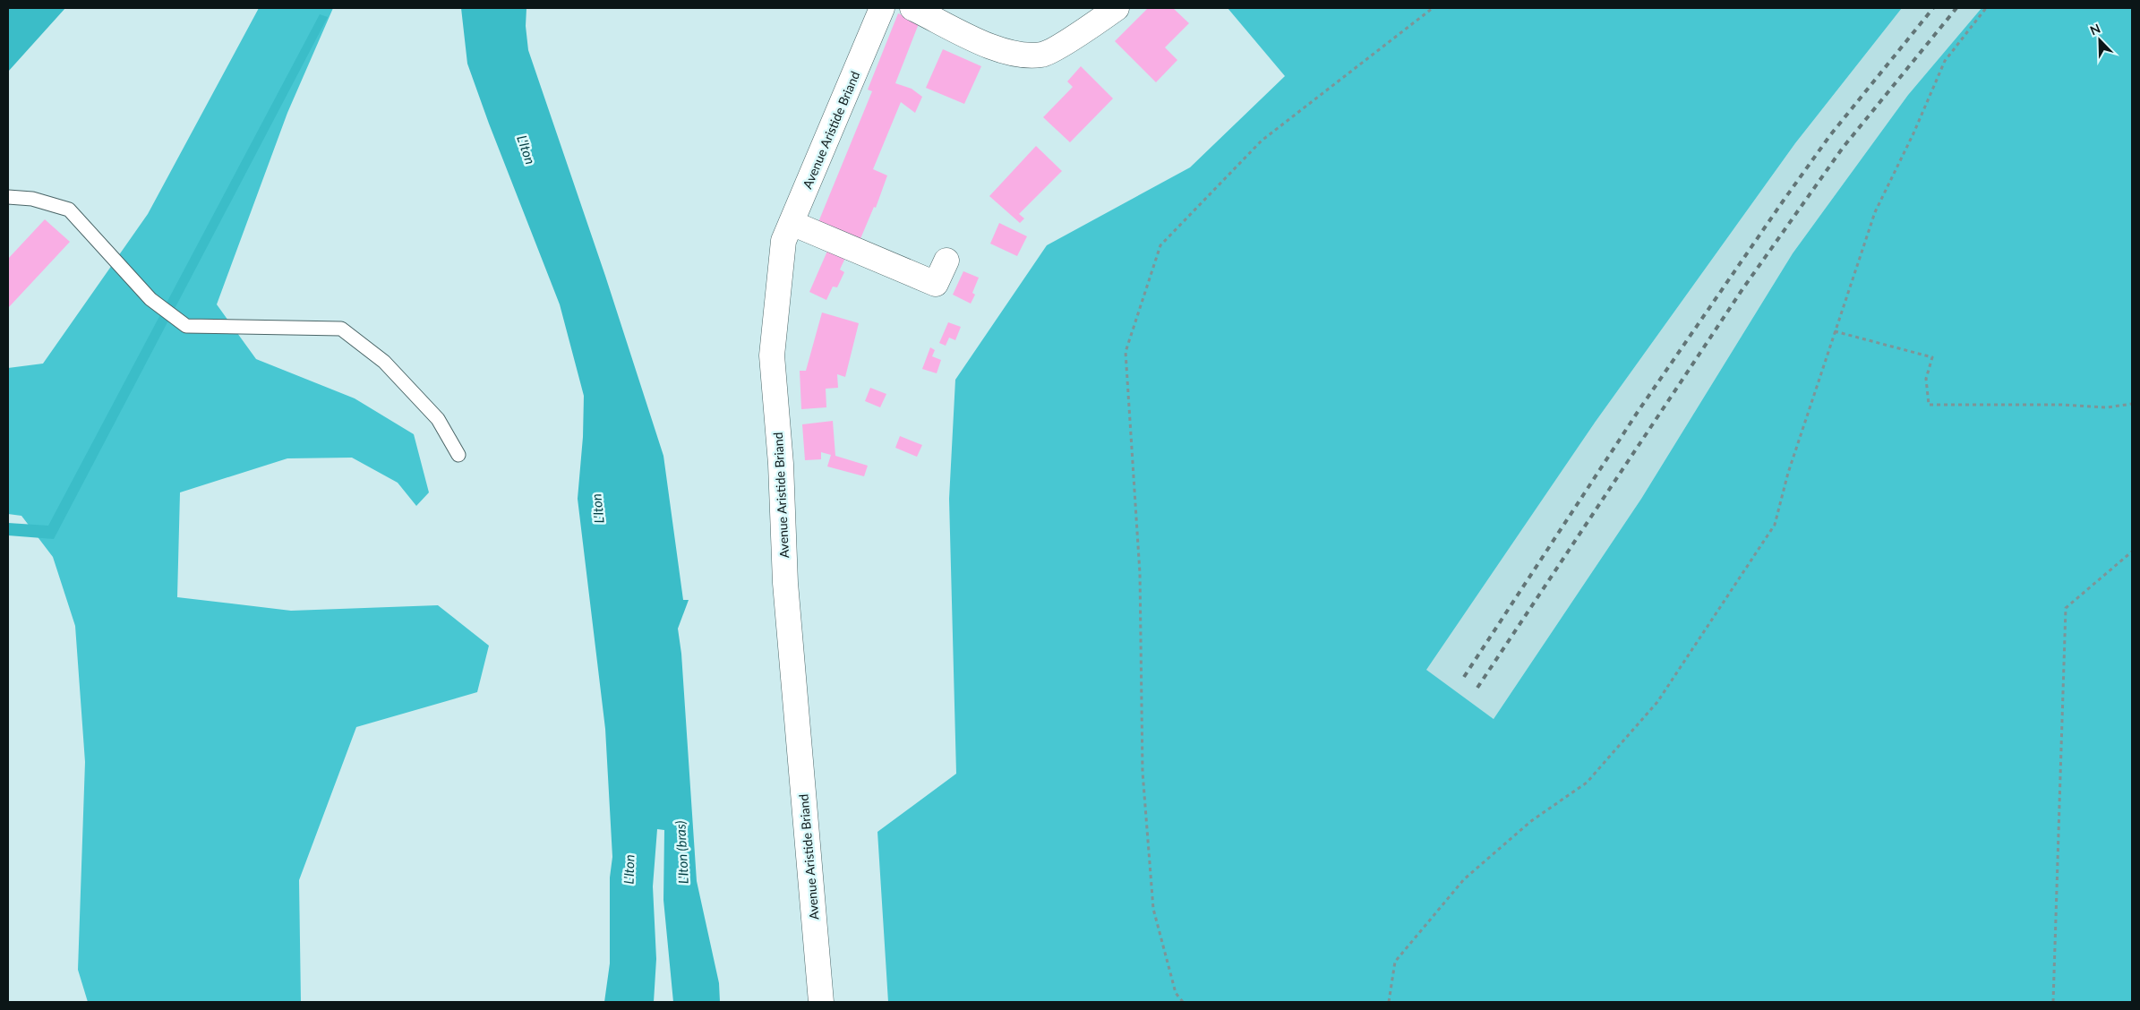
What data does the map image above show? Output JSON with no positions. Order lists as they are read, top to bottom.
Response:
{
  "streets": {
    "main road": ["Avenue Aristide Briand"]
  },
  "water": ["L'Iton", "L'Iton (bras)"],
  "north": "top left"
}
